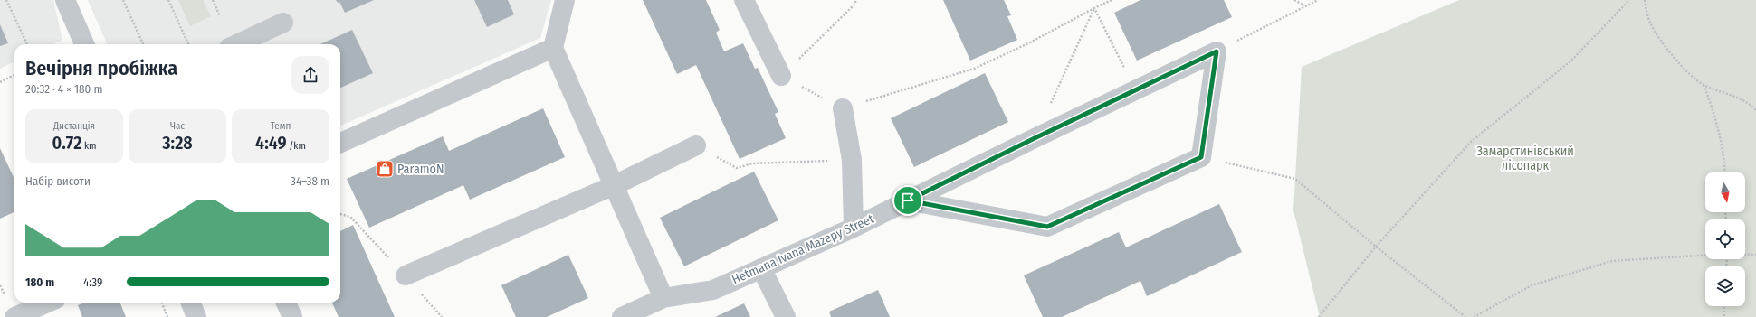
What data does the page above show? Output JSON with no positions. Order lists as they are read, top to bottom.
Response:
{
  "streets": {
    "street": ["Hetmana Ivana Mazepy Street"]
  },
  "parks": ["Замарстинівський лісопарк"],
  "places": {
    "shop": ["ParamoN"]
  },
  "north": "bottom",
  "page": {
    "heading": ["Вечірня пробіжка", "20:32 · 4 × 180 m"],
    "stats": [
      ["Дистанція", "0.72 km"],
      ["Час", "3:28"],
      ["Темп", "4:49 /km"]
    ],
    "chart": ["Набір висоти", "34–38 m"],
    "list": [
      {
        "name": "180 m",
        "note": "4:39"
      }
    ]
  }
}
